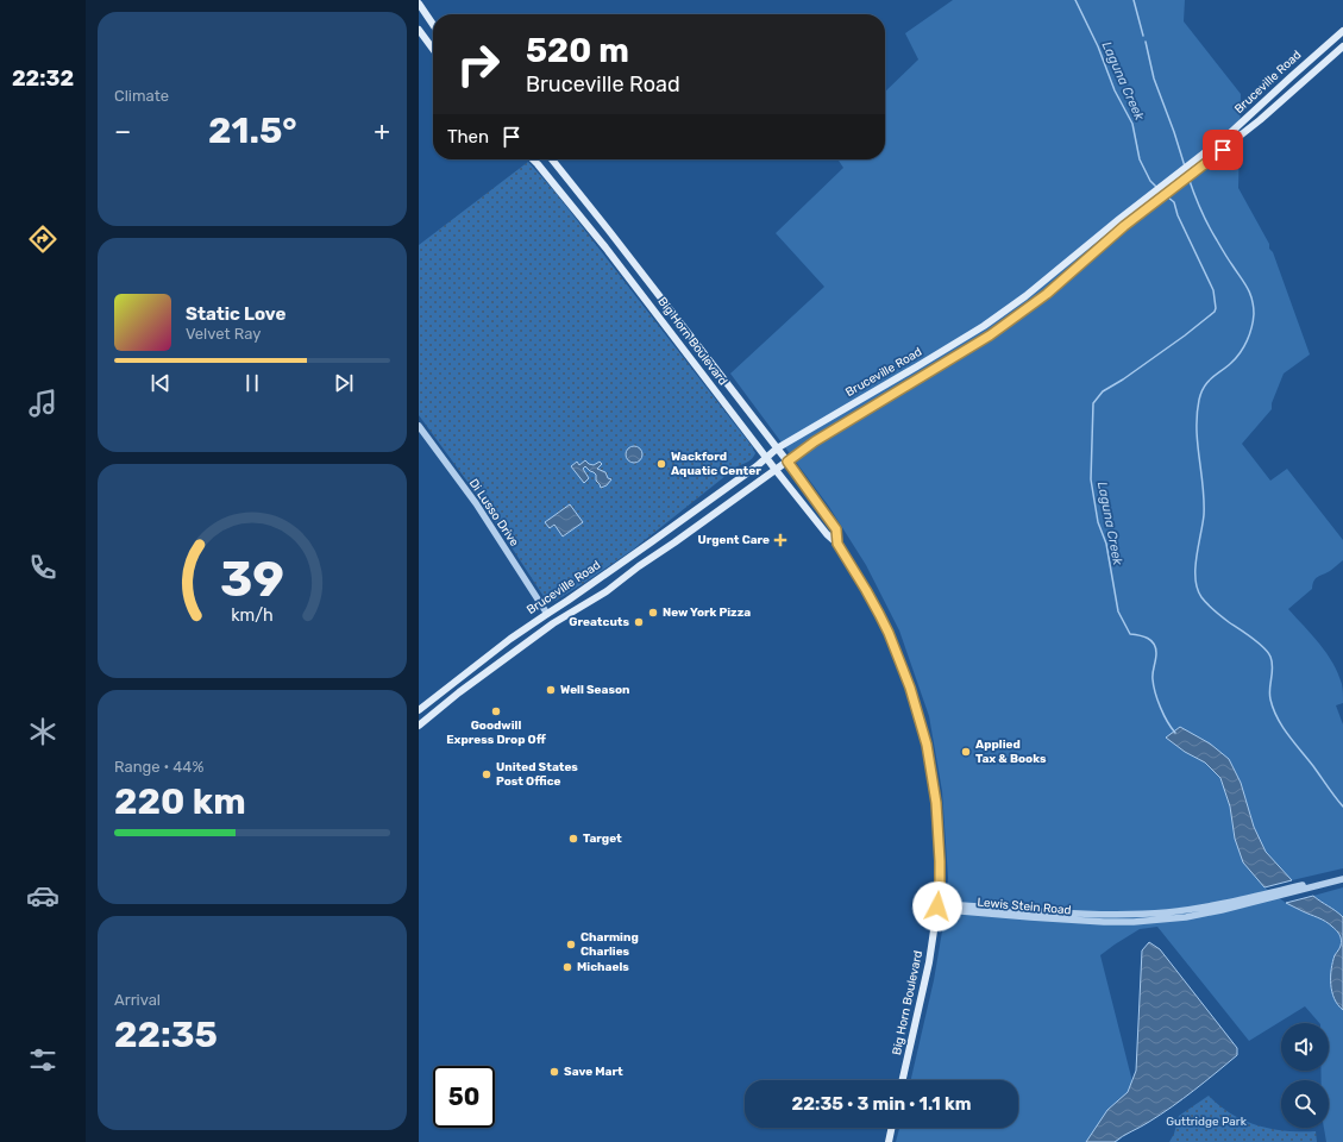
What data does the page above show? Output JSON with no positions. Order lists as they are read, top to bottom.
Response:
{
  "streets": {
    "main road": ["Bruceville Road", "Big Horn Boulevard"],
    "street": ["Di Lusso Drive", "Lewis Stein Road"]
  },
  "crossings": [
    ["Bruceville Road", "Big Horn Boulevard"],
    ["Bruceville Road", "Di Lusso Drive"],
    ["Big Horn Boulevard", "Lewis Stein Road"]
  ],
  "water": ["Laguna Creek"],
  "parks": ["Guttridge Park"],
  "places": {
    "other": [
      "Wackford Aquatic Center",
      "New York Pizza",
      "Greatcuts",
      "Well Season",
      "Goodwill Express Drop Off",
      "Applied Tax & Books",
      "United States Post Office",
      "Target",
      "Charming Charlies",
      "Michaels",
      "Save Mart"
    ],
    "health": ["Urgent Care"]
  },
  "page": {
    "tabs": "22:32",
    "tile": [
      "Climate",
      ["Range · 44%", "220 km"],
      ["Arrival", "22:35"]
    ],
    "turn": ["520 m", "Bruceville Road"],
    "heat": ["−", "21.5°", "+"],
    "then": "Then",
    "song": ["Static Love", "Velvet Ray"],
    "limit": "50",
    "trip": "22:35 · 3 min · 1.1 km",
    "gauge": ["39", "km/h"]
  }
}
